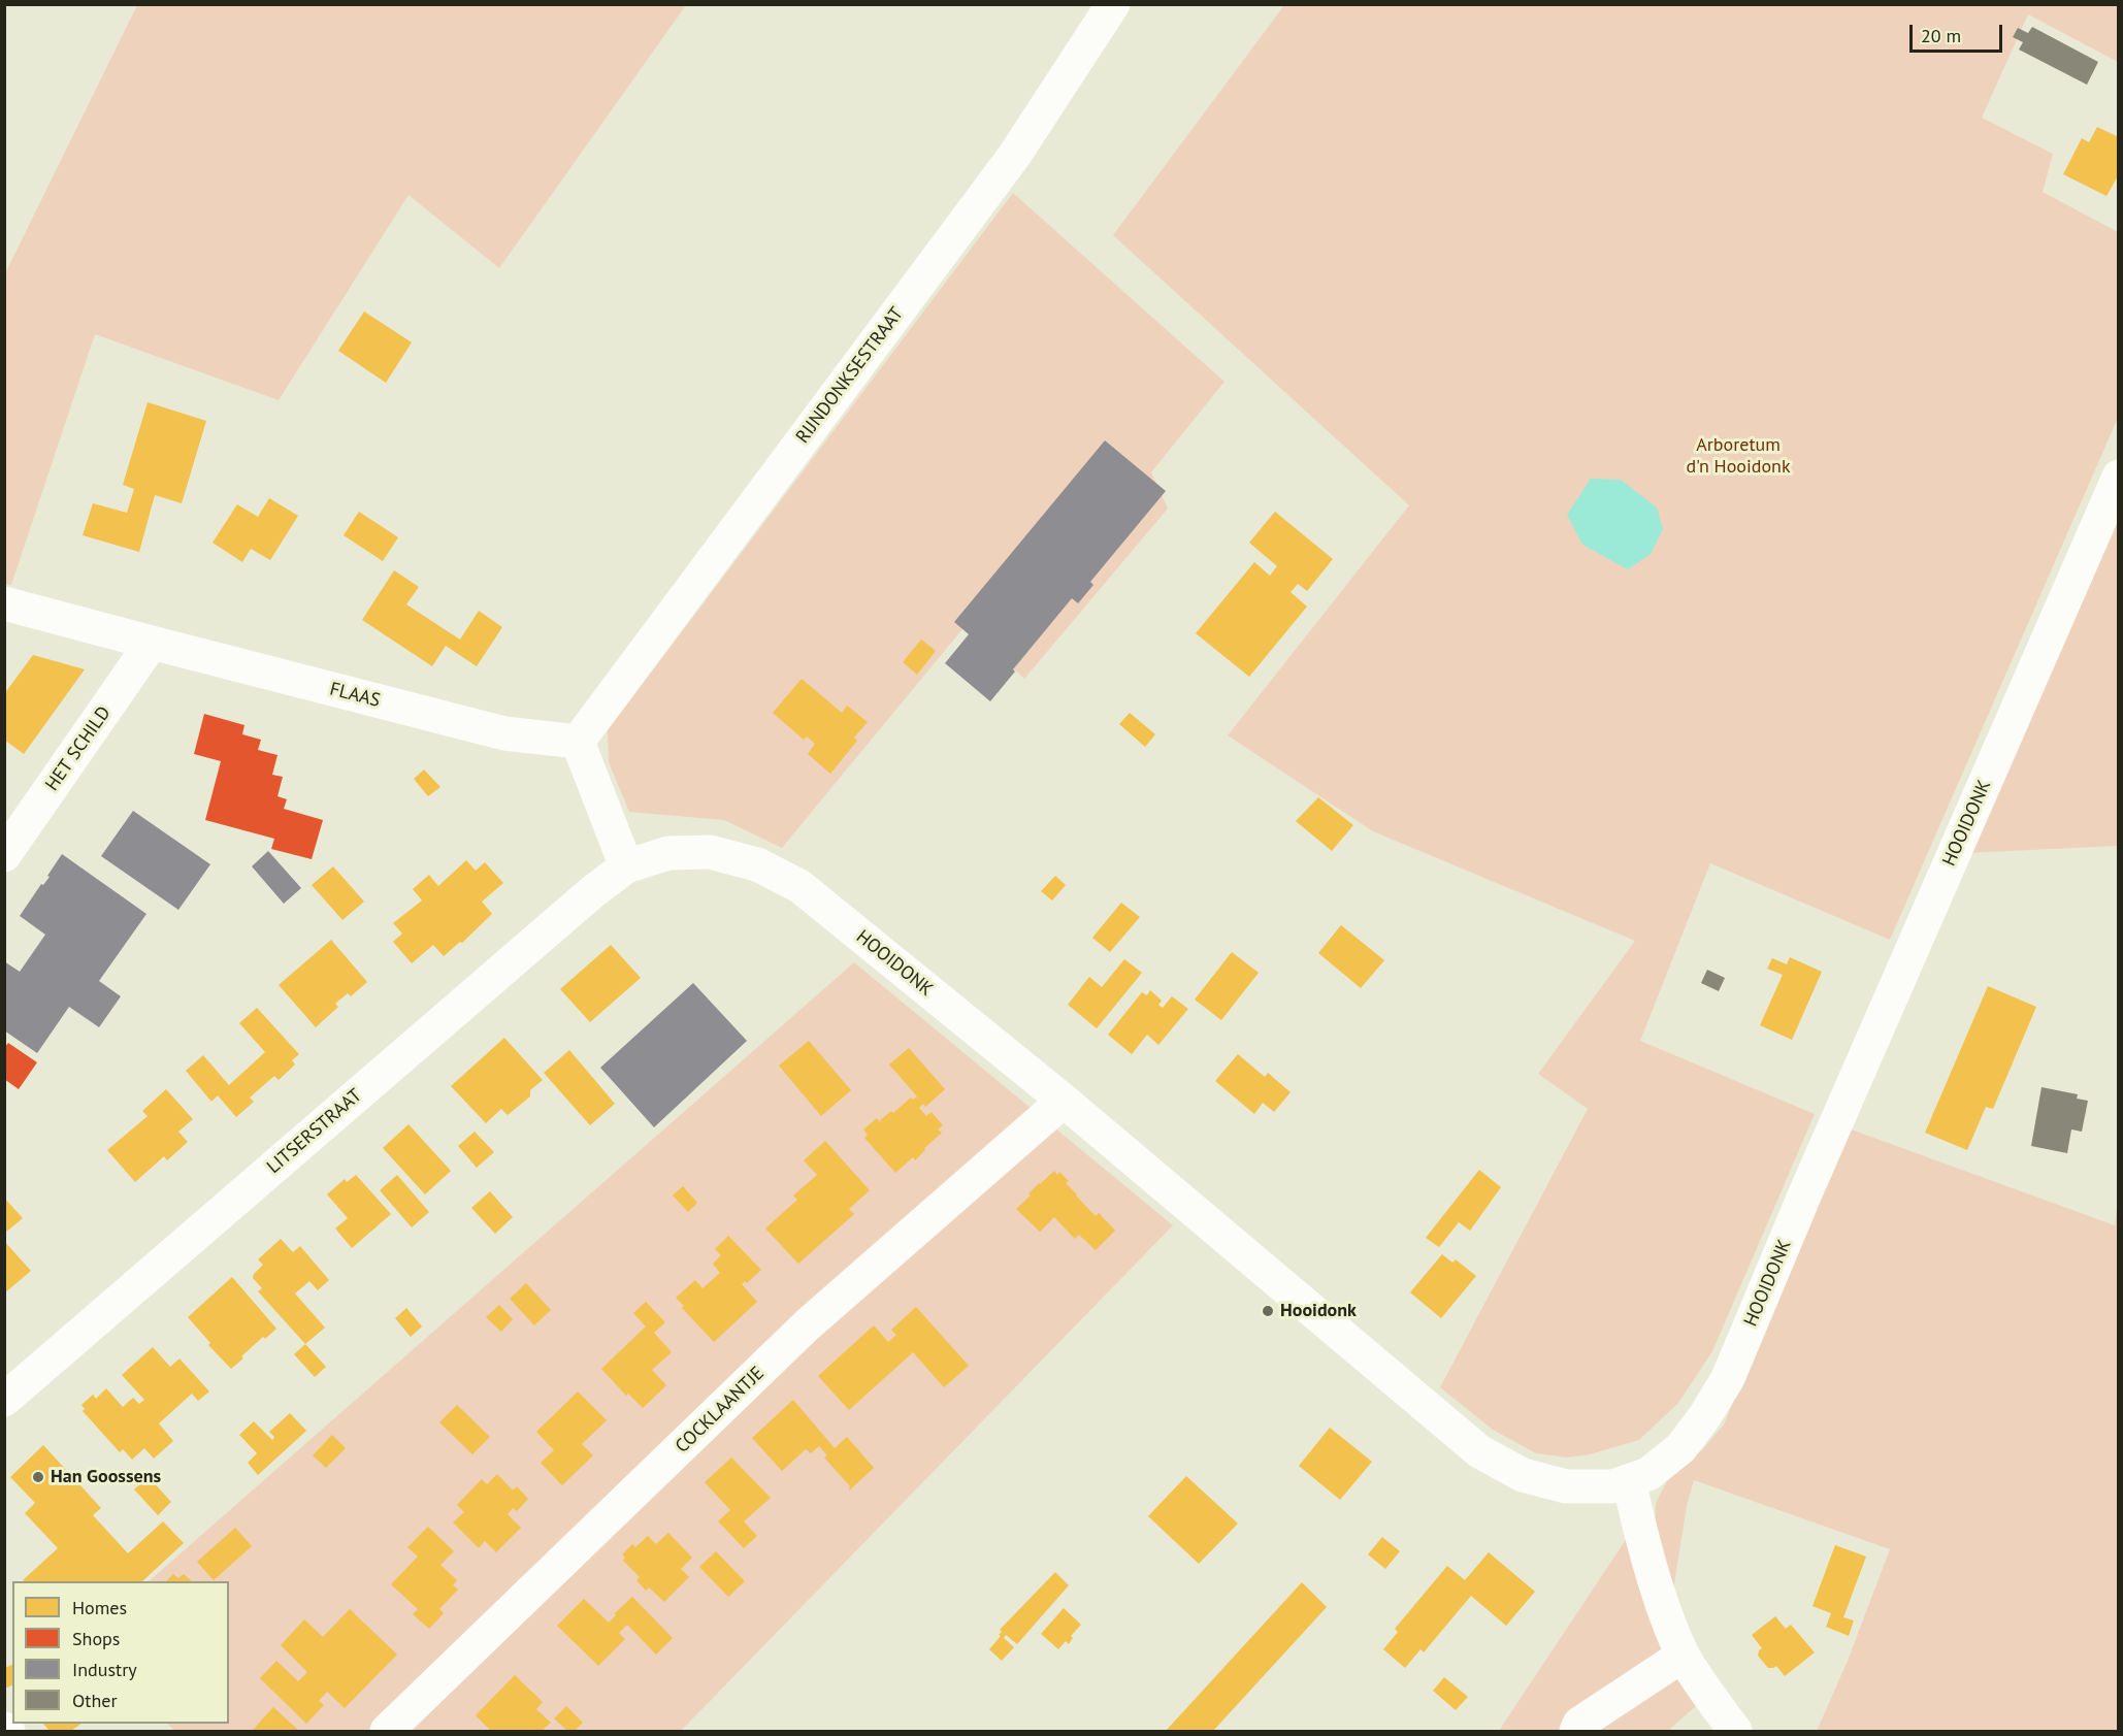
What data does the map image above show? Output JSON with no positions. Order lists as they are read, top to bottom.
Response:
{
  "streets": {
    "street": [
      "RIJNDONKSESTRAAT",
      "FLAAS",
      "HET SCHILD",
      "HOOIDONK",
      "LITSERSTRAAT",
      "COCKLAANTJE"
    ]
  },
  "crossings": [
    ["RIJNDONKSESTRAAT", "FLAAS"],
    ["FLAAS", "HET SCHILD"],
    ["HOOIDONK", "LITSERSTRAAT"],
    ["HOOIDONK", "COCKLAANTJE"]
  ],
  "parks": ["Arboretum d'n Hooidonk"],
  "places": ["Hooidonk", "Han Goossens"],
  "legend": [
    "Homes",
    "Shops",
    "Industry",
    "Other"
  ],
  "scale_bar": "20 m"
}
